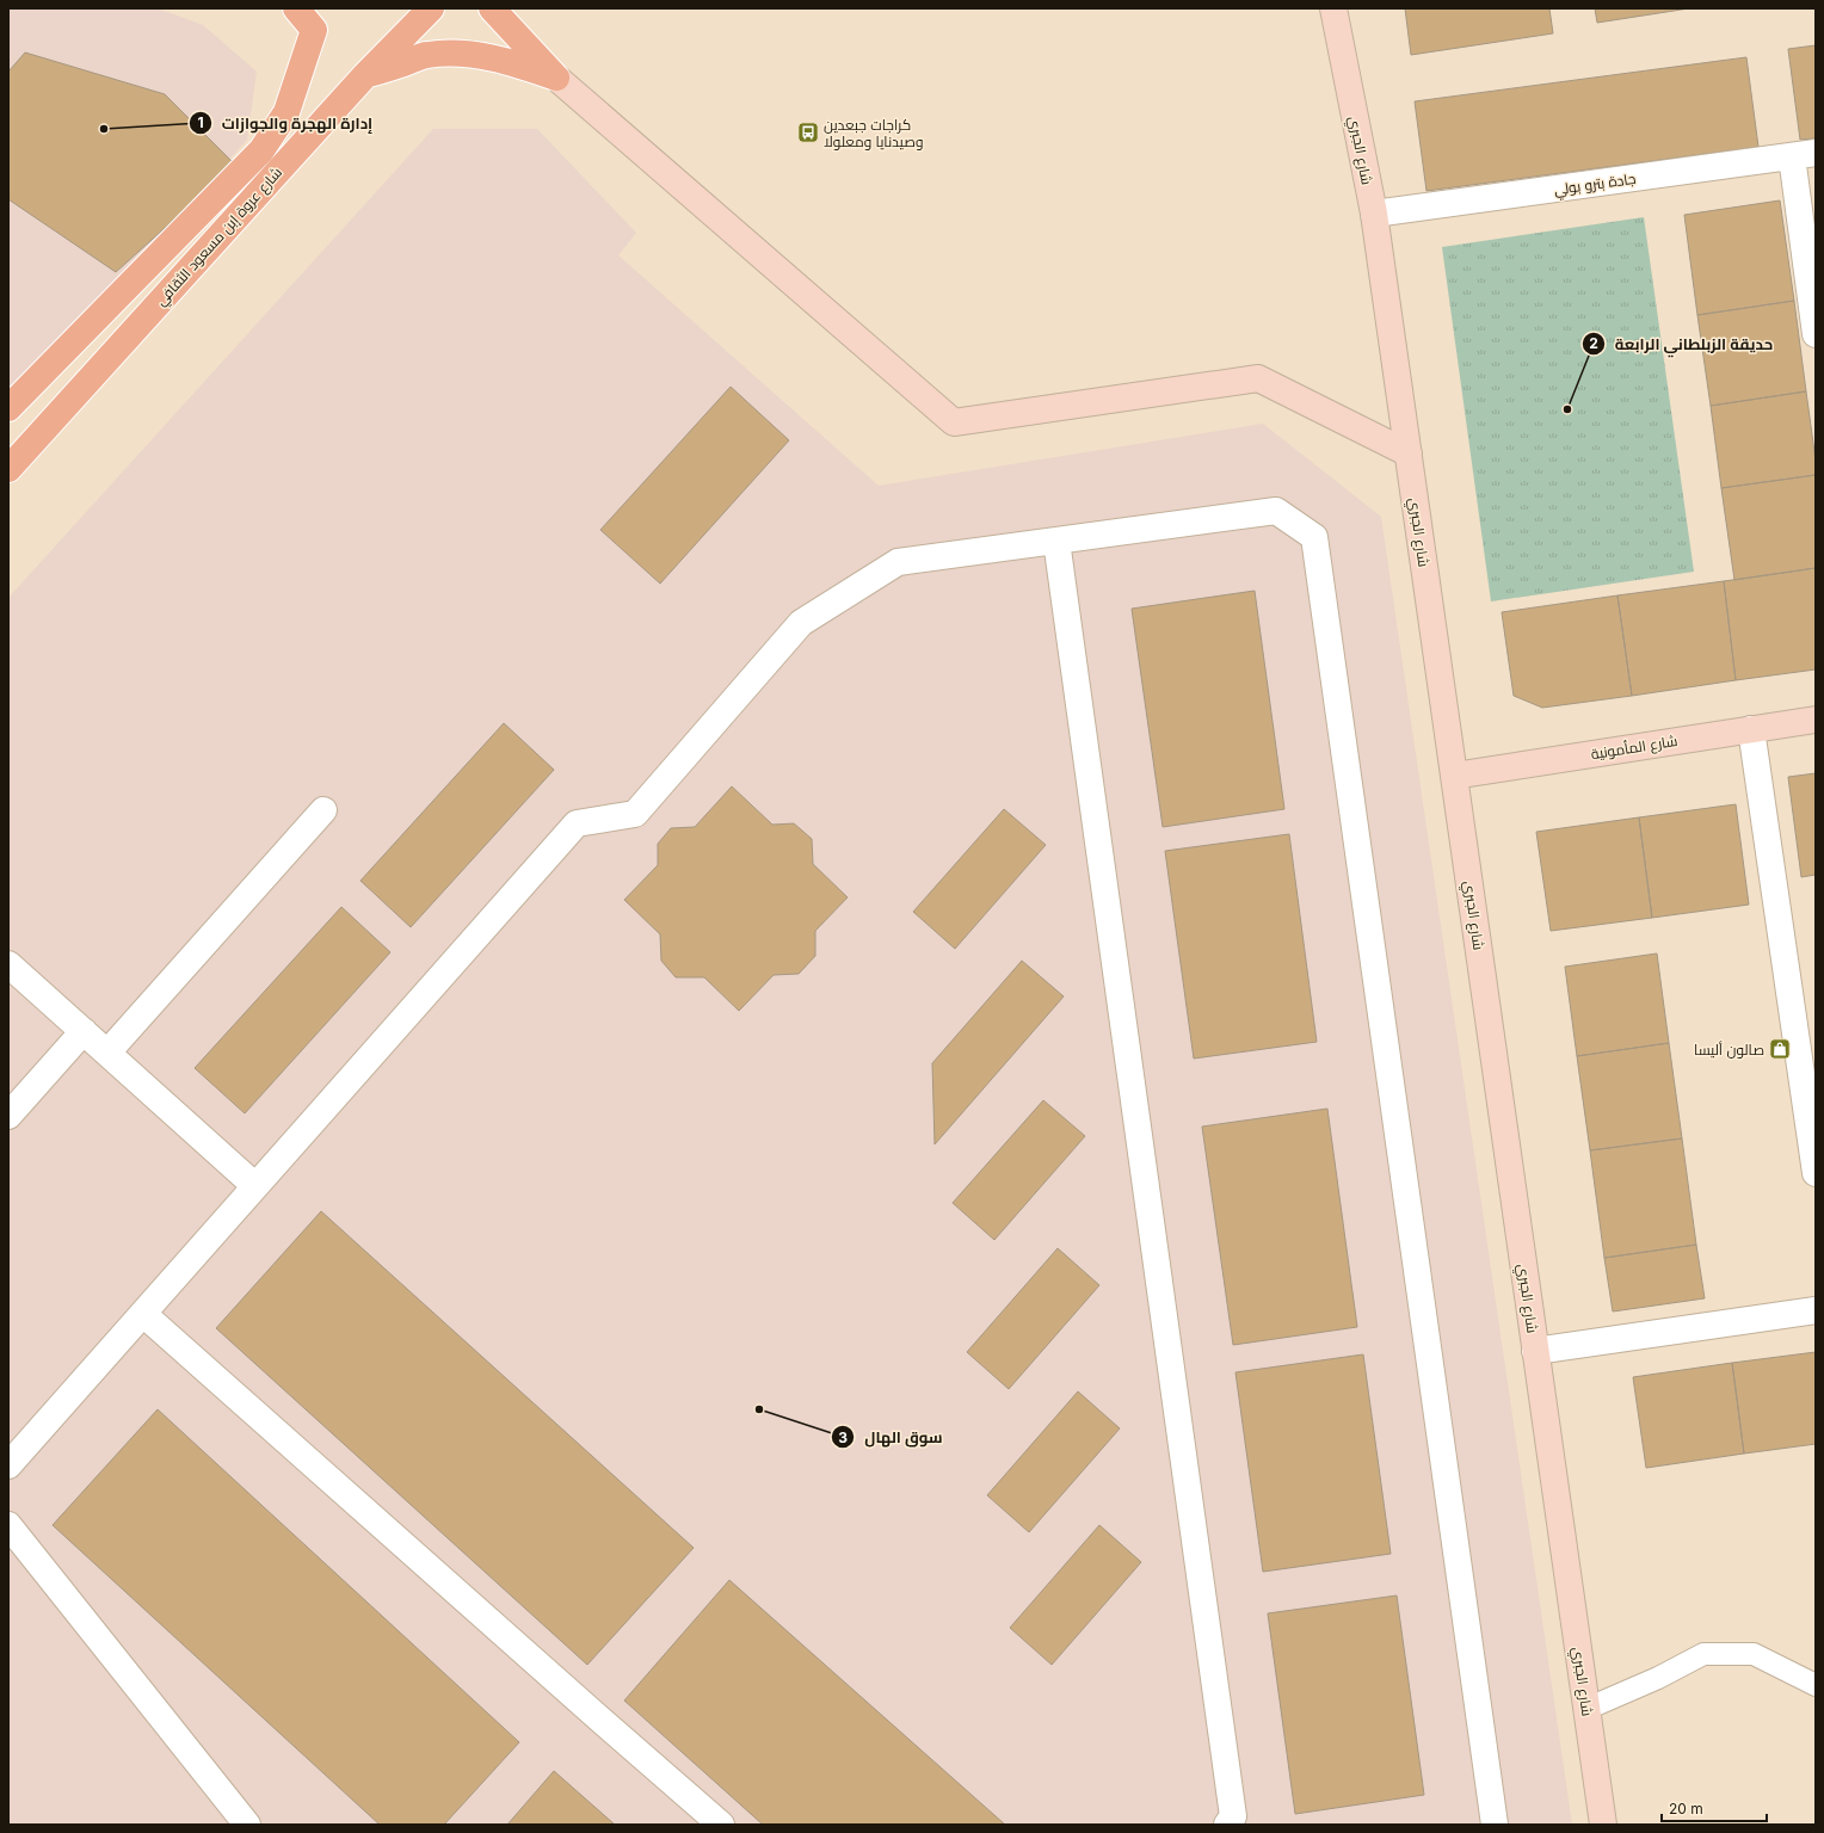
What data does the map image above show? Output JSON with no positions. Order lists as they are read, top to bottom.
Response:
{
  "streets": {
    "main road": ["شارع الجبري", "شارع عروة إبن مسعود الثقافي", "شارع المأمونية"],
    "street": ["جادة بترو بولي"]
  },
  "crossings": [
    ["شارع الجبري", "جادة بترو بولي"],
    ["شارع الجبري", "شارع المأمونية"]
  ],
  "places": {
    "other": ["إدارة الهجرة والجوازات", "حديقة الزبلطاني الرابعة", "سوق الهال"],
    "bus stop": ["كراجات جبعدين وصيدنايا ومعلولا"],
    "shop": ["صالون أليسا"]
  },
  "scale_bar": "20 m"
}
